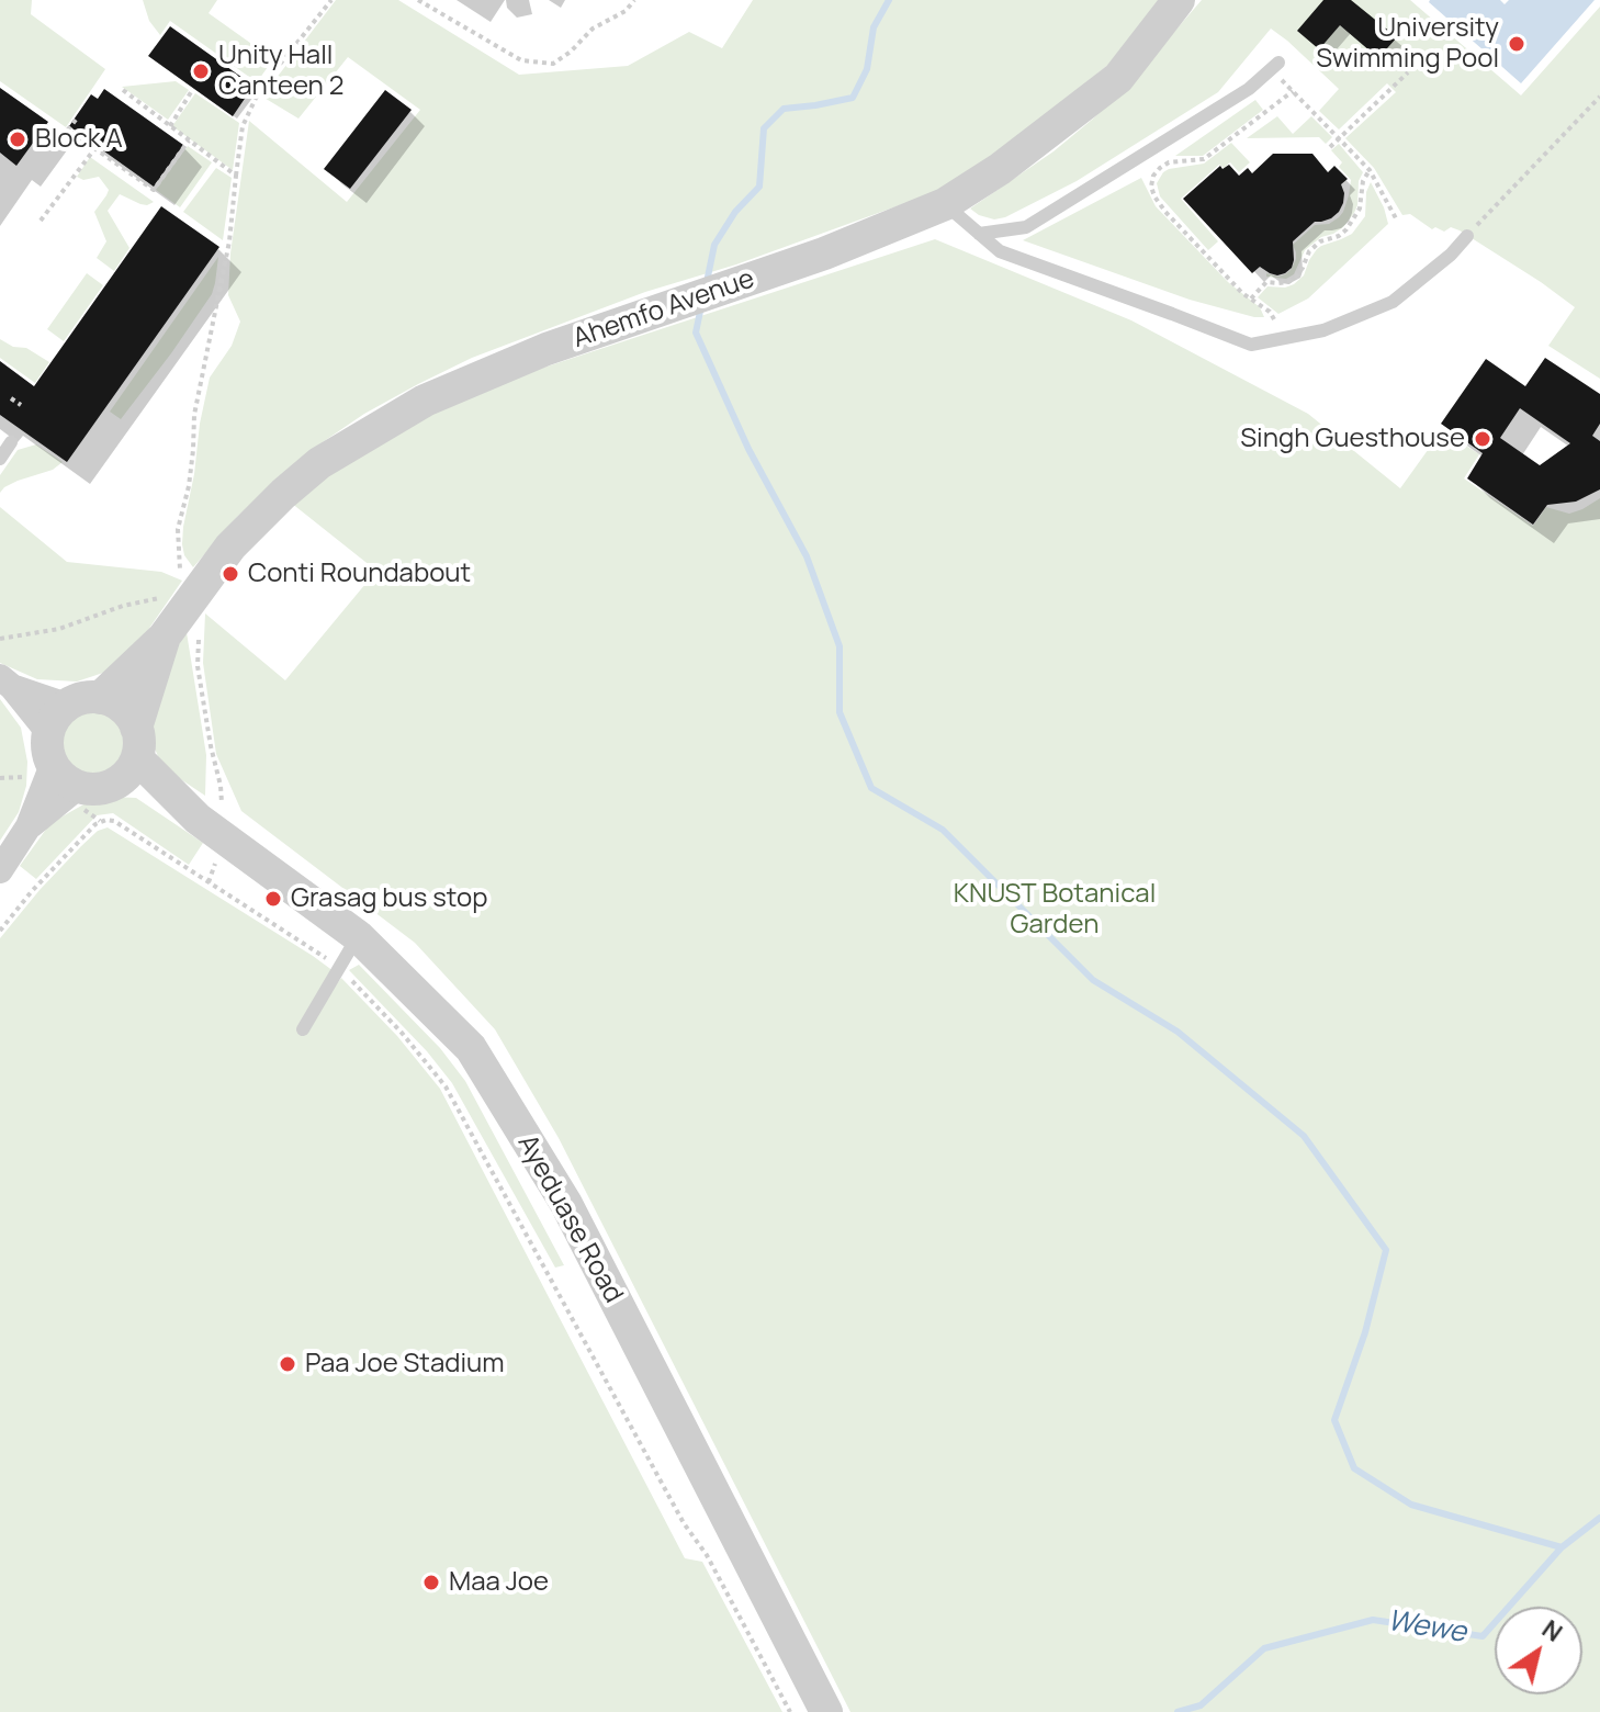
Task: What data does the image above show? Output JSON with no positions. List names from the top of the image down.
{
  "streets": {
    "street": ["Ahemfo Avenue", "Ayeduase Road"]
  },
  "crossings": [
    ["Ahemfo Avenue", "Ayeduase Road"]
  ],
  "water": ["Wewe"],
  "parks": ["KNUST Botanical Garden"],
  "places": [
    "University Swimming Pool",
    "Unity Hall Canteen 2",
    "Block A",
    "Singh Guesthouse",
    "Conti Roundabout",
    "Grasag bus stop",
    "Paa Joe Stadium",
    "Maa Joe"
  ],
  "north": "top right"
}
